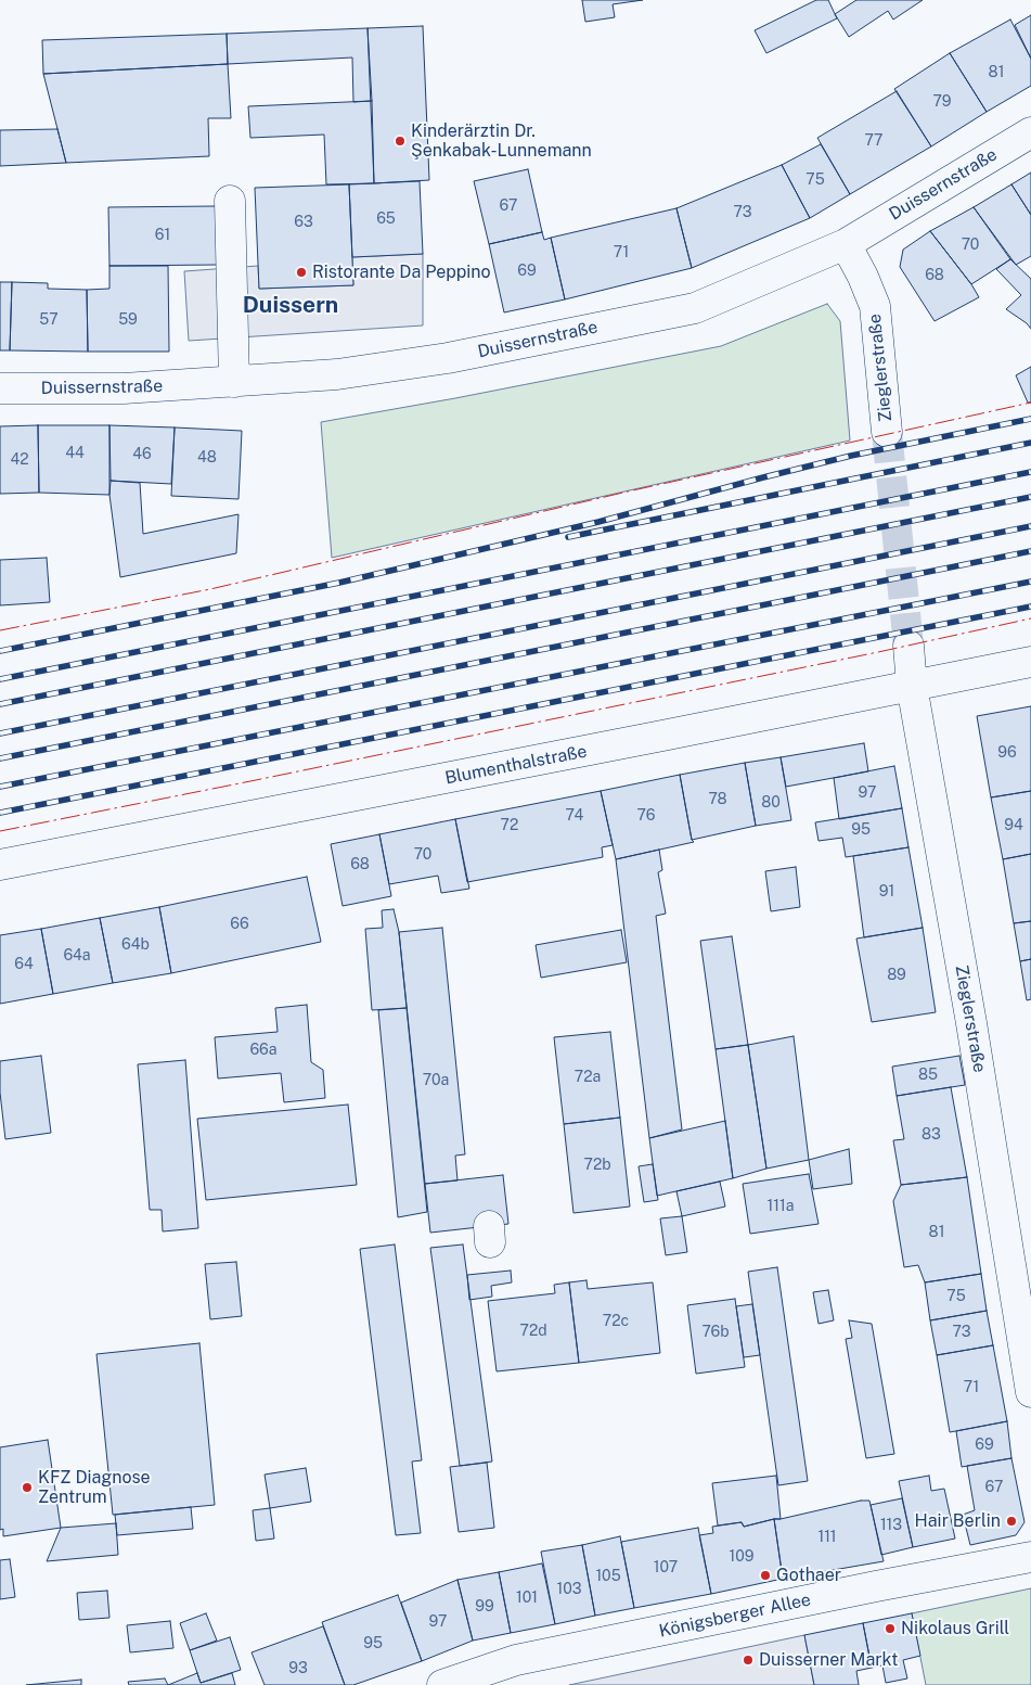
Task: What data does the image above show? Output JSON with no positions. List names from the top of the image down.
{
  "streets": {
    "street": [
      "Duissernstraße",
      "Zieglerstraße",
      "Blumenthalstraße",
      "Königsberger Allee"
    ]
  },
  "crossings": [
    ["Duissernstraße", "Zieglerstraße"],
    ["Zieglerstraße", "Blumenthalstraße"]
  ],
  "districts": ["Duissern"],
  "places": [
    "Kinderärztin Dr. Şenkabak-Lunnemann",
    "Ristorante Da Peppino",
    "KFZ Diagnose Zentrum",
    "Hair Berlin",
    "Gothaer",
    "Nikolaus Grill",
    "Duisserner Markt"
  ],
  "house_numbers": [
    "81",
    "79",
    "77",
    "75",
    "67",
    "73",
    "65",
    "63",
    "61",
    "70",
    "71",
    "69",
    "68",
    "57",
    "59",
    "44",
    "46",
    "48",
    "42",
    "96",
    "97",
    "78",
    "80",
    "74",
    "76",
    "72",
    "94",
    "95",
    "70",
    "68",
    "91",
    "66",
    "64b",
    "64a",
    "64",
    "89",
    "66a",
    "85",
    "72a",
    "70a",
    "83",
    "72b",
    "111a",
    "81",
    "75",
    "72c",
    "72d",
    "76b",
    "73",
    "71",
    "69",
    "67",
    "113",
    "111",
    "109",
    "107",
    "105",
    "103",
    "101",
    "99",
    "97",
    "95",
    "93"
  ]
}
